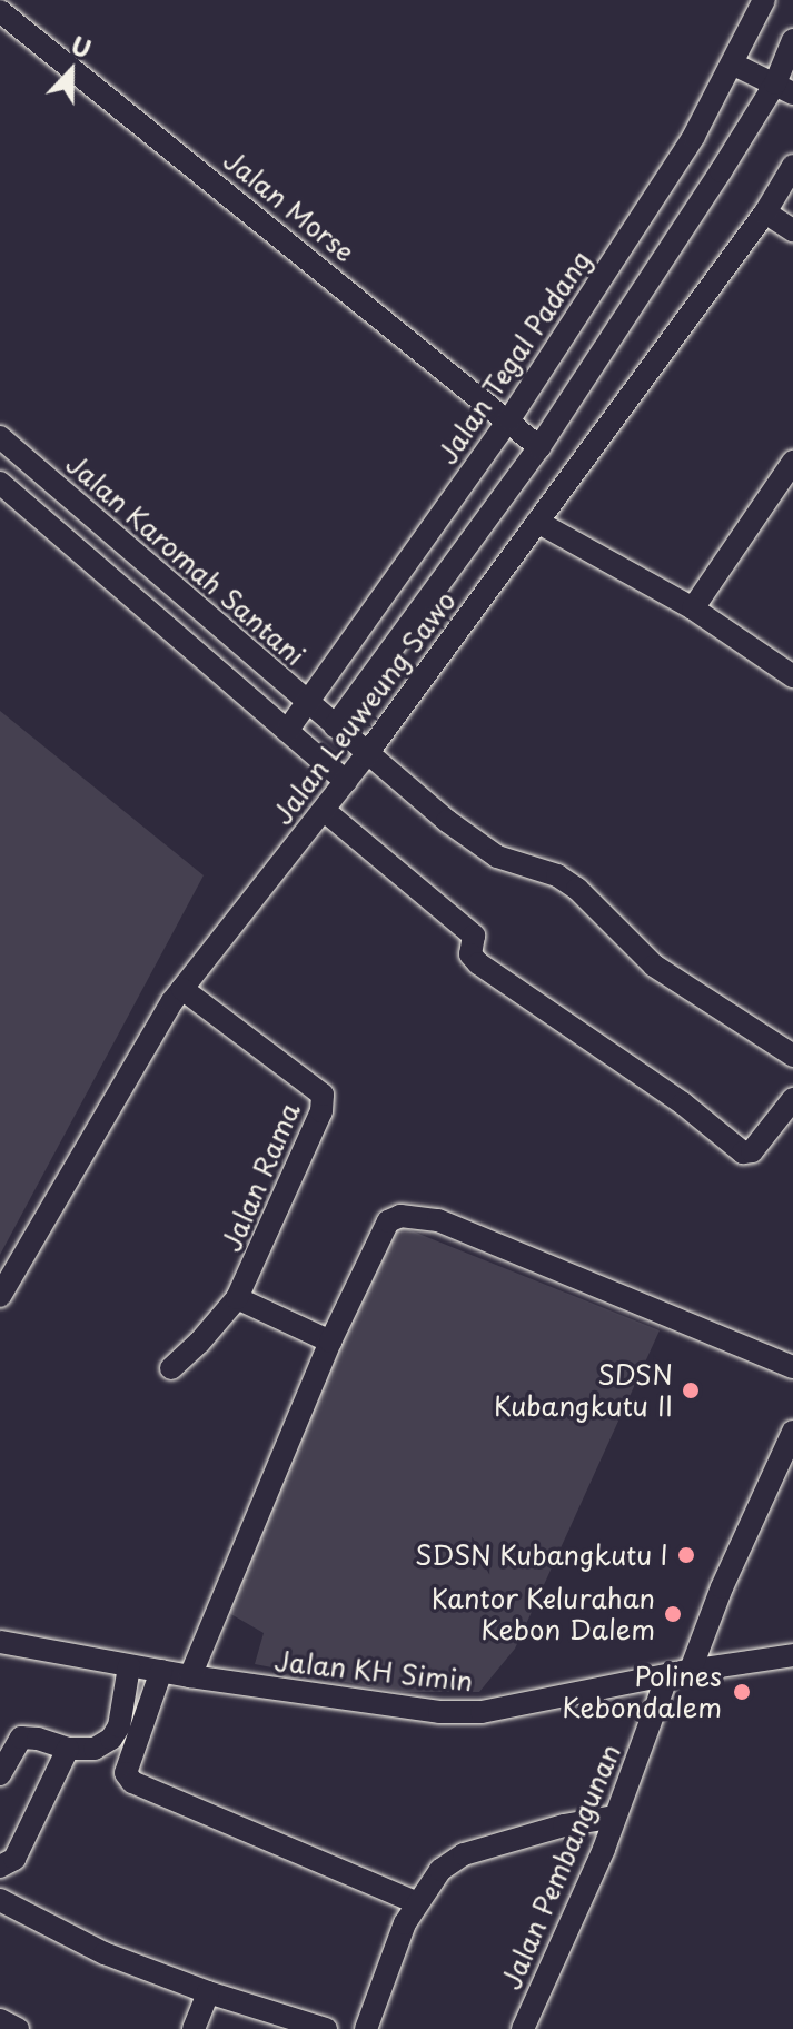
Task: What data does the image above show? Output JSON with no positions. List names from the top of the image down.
{
  "streets": {
    "street": [
      "Jalan Morse",
      "Jalan Tegal Padang",
      "Jalan Karomah Santani",
      "Jalan Leuweung Sawo",
      "Jalan Rama",
      "Jalan KH Simin",
      "Jalan Pembangunan"
    ]
  },
  "crossings": [
    ["Jalan Morse", "Jalan Tegal Padang"],
    ["Jalan Tegal Padang", "Jalan Karomah Santani"],
    ["Jalan Karomah Santani", "Jalan Leuweung Sawo"],
    ["Jalan Leuweung Sawo", "Jalan Rama"],
    ["Jalan KH Simin", "Jalan Pembangunan"]
  ],
  "places": [
    "SDSN Kubangkutu II",
    "SDSN Kubangkutu I",
    "Kantor Kelurahan Kebon Dalem",
    "Polines Kebondalem"
  ],
  "north": "top"
}
